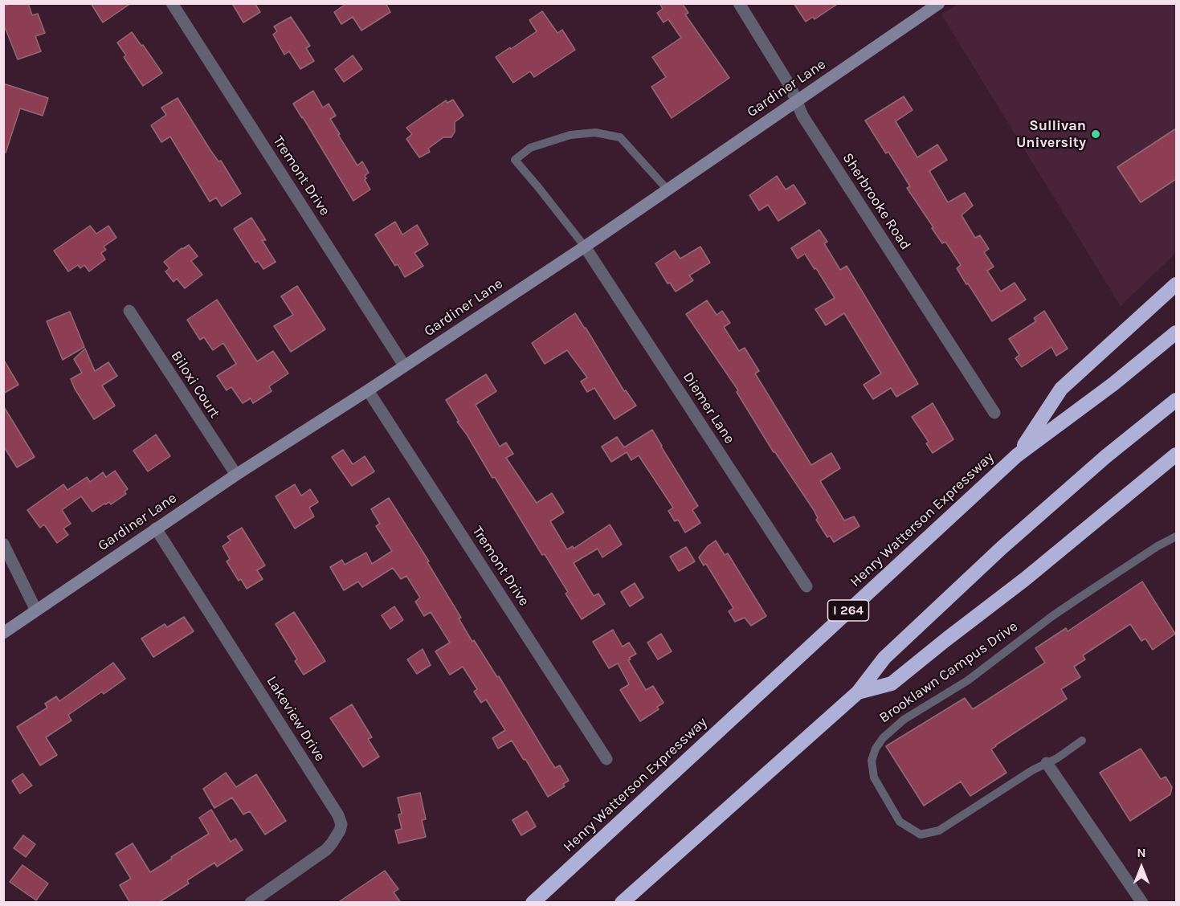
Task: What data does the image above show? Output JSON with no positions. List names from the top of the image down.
{
  "streets": {
    "highway": ["Henry Watterson Expressway", "I 264"],
    "main road": ["Gardiner Lane"],
    "street": [
      "Tremont Drive",
      "Sherbrooke Road",
      "Biloxi Court",
      "Diemer Lane",
      "Lakeview Drive"
    ],
    "lane": ["Brooklawn Campus Drive"]
  },
  "crossings": [
    ["Gardiner Lane", "Tremont Drive"],
    ["Gardiner Lane", "Sherbrooke Road"],
    ["Gardiner Lane", "Biloxi Court"],
    ["Gardiner Lane", "Diemer Lane"],
    ["Gardiner Lane", "Lakeview Drive"]
  ],
  "places": ["Sullivan University"],
  "north": "top"
}
